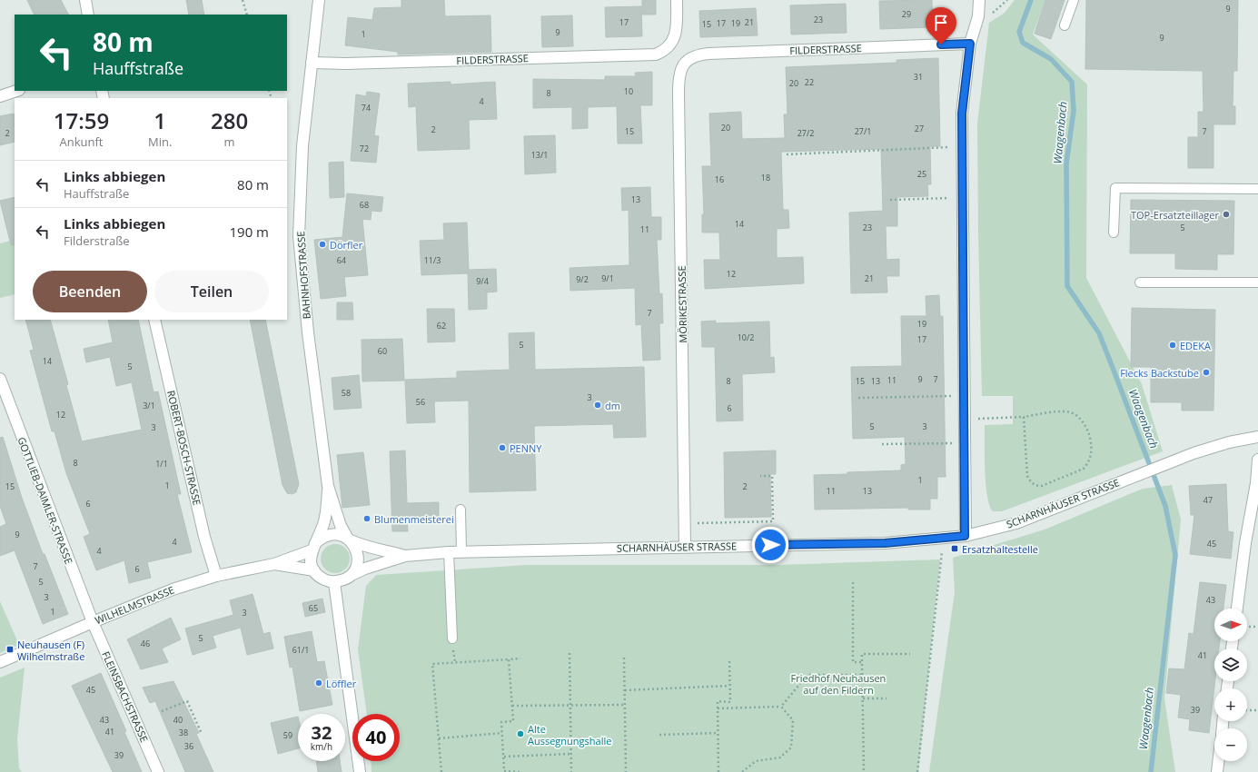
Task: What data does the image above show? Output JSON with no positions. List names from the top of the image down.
{
  "streets": {
    "street": [
      "FILDERSTRASSE",
      "BAHNHOFSTRASSE",
      "MÖRIKESTRASSE",
      "ROBERT-BOSCH-STRASSE",
      "GOTTLIEB-DAIMLER-STRASSE",
      "SCHARNHÄUSER STRASSE",
      "WILHELMSTRASSE",
      "FLEINSBACHSTRASSE"
    ]
  },
  "crossings": [
    ["FILDERSTRASSE", "BAHNHOFSTRASSE"],
    ["FILDERSTRASSE", "MÖRIKESTRASSE"],
    ["BAHNHOFSTRASSE", "SCHARNHÄUSER STRASSE"],
    ["BAHNHOFSTRASSE", "WILHELMSTRASSE"],
    ["MÖRIKESTRASSE", "SCHARNHÄUSER STRASSE"],
    ["ROBERT-BOSCH-STRASSE", "WILHELMSTRASSE"],
    ["GOTTLIEB-DAIMLER-STRASSE", "WILHELMSTRASSE"],
    ["GOTTLIEB-DAIMLER-STRASSE", "FLEINSBACHSTRASSE"],
    ["SCHARNHÄUSER STRASSE", "WILHELMSTRASSE"],
    ["WILHELMSTRASSE", "FLEINSBACHSTRASSE"]
  ],
  "water": ["Waagenbach"],
  "parks": ["Friedhof Neuhausen auf den Fildern"],
  "places": {
    "other": [
      "TOP-Ersatzteillager",
      "Dörfler",
      "EDEKA",
      "Flecks Backstube",
      "dm",
      "PENNY",
      "Blumenmeisterei",
      "Löffler",
      "Alte Aussegnungshalle"
    ],
    "transit": ["Ersatzhaltestelle", "Neuhausen (F) Wilhelmstraße"]
  },
  "house_numbers": [
    "9",
    "29",
    "23",
    "17",
    "21",
    "17",
    "19",
    "15",
    "9",
    "1",
    "9",
    "31",
    "22",
    "20",
    "10",
    "8",
    "4",
    "74",
    "20",
    "27",
    "2",
    "15",
    "27/1",
    "7",
    "2",
    "27/2",
    "72",
    "13/1",
    "25",
    "18",
    "16",
    "13",
    "68",
    "14",
    "23",
    "5",
    "11",
    "64",
    "11/3",
    "12",
    "9/1",
    "21",
    "9/2",
    "9/4",
    "7",
    "19",
    "62",
    "10/2",
    "17",
    "5",
    "60",
    "14",
    "5",
    "9",
    "7",
    "11",
    "8",
    "15",
    "13",
    "58",
    "3",
    "56",
    "3/1",
    "6",
    "12",
    "5",
    "3",
    "3",
    "8",
    "1/1",
    "1",
    "1",
    "15",
    "2",
    "11",
    "13",
    "47",
    "6",
    "9",
    "4",
    "45",
    "4",
    "7",
    "6",
    "5",
    "3",
    "43",
    "65",
    "1",
    "3",
    "5",
    "46",
    "61/1",
    "41",
    "45",
    "39",
    "43",
    "40",
    "41",
    "38",
    "59",
    "36",
    "39"
  ],
  "north": "right",
  "page": {
    "turn": ["80 m", "Hauffstraße"],
    "eta": [
      "17:59",
      "Ankunft",
      "1",
      "Min.",
      "280",
      "m"
    ],
    "list": [
      {
        "name": "Links abbiegen",
        "note": "Hauffstraße",
        "value": "80 m"
      },
      {
        "name": "Links abbiegen",
        "note": "Filderstraße",
        "value": "190 m"
      }
    ],
    "buttons": ["Beenden", "Teilen"],
    "map_buttons": ["+", "−"],
    "speed": "32 km/h",
    "limit": "40"
  }
}
